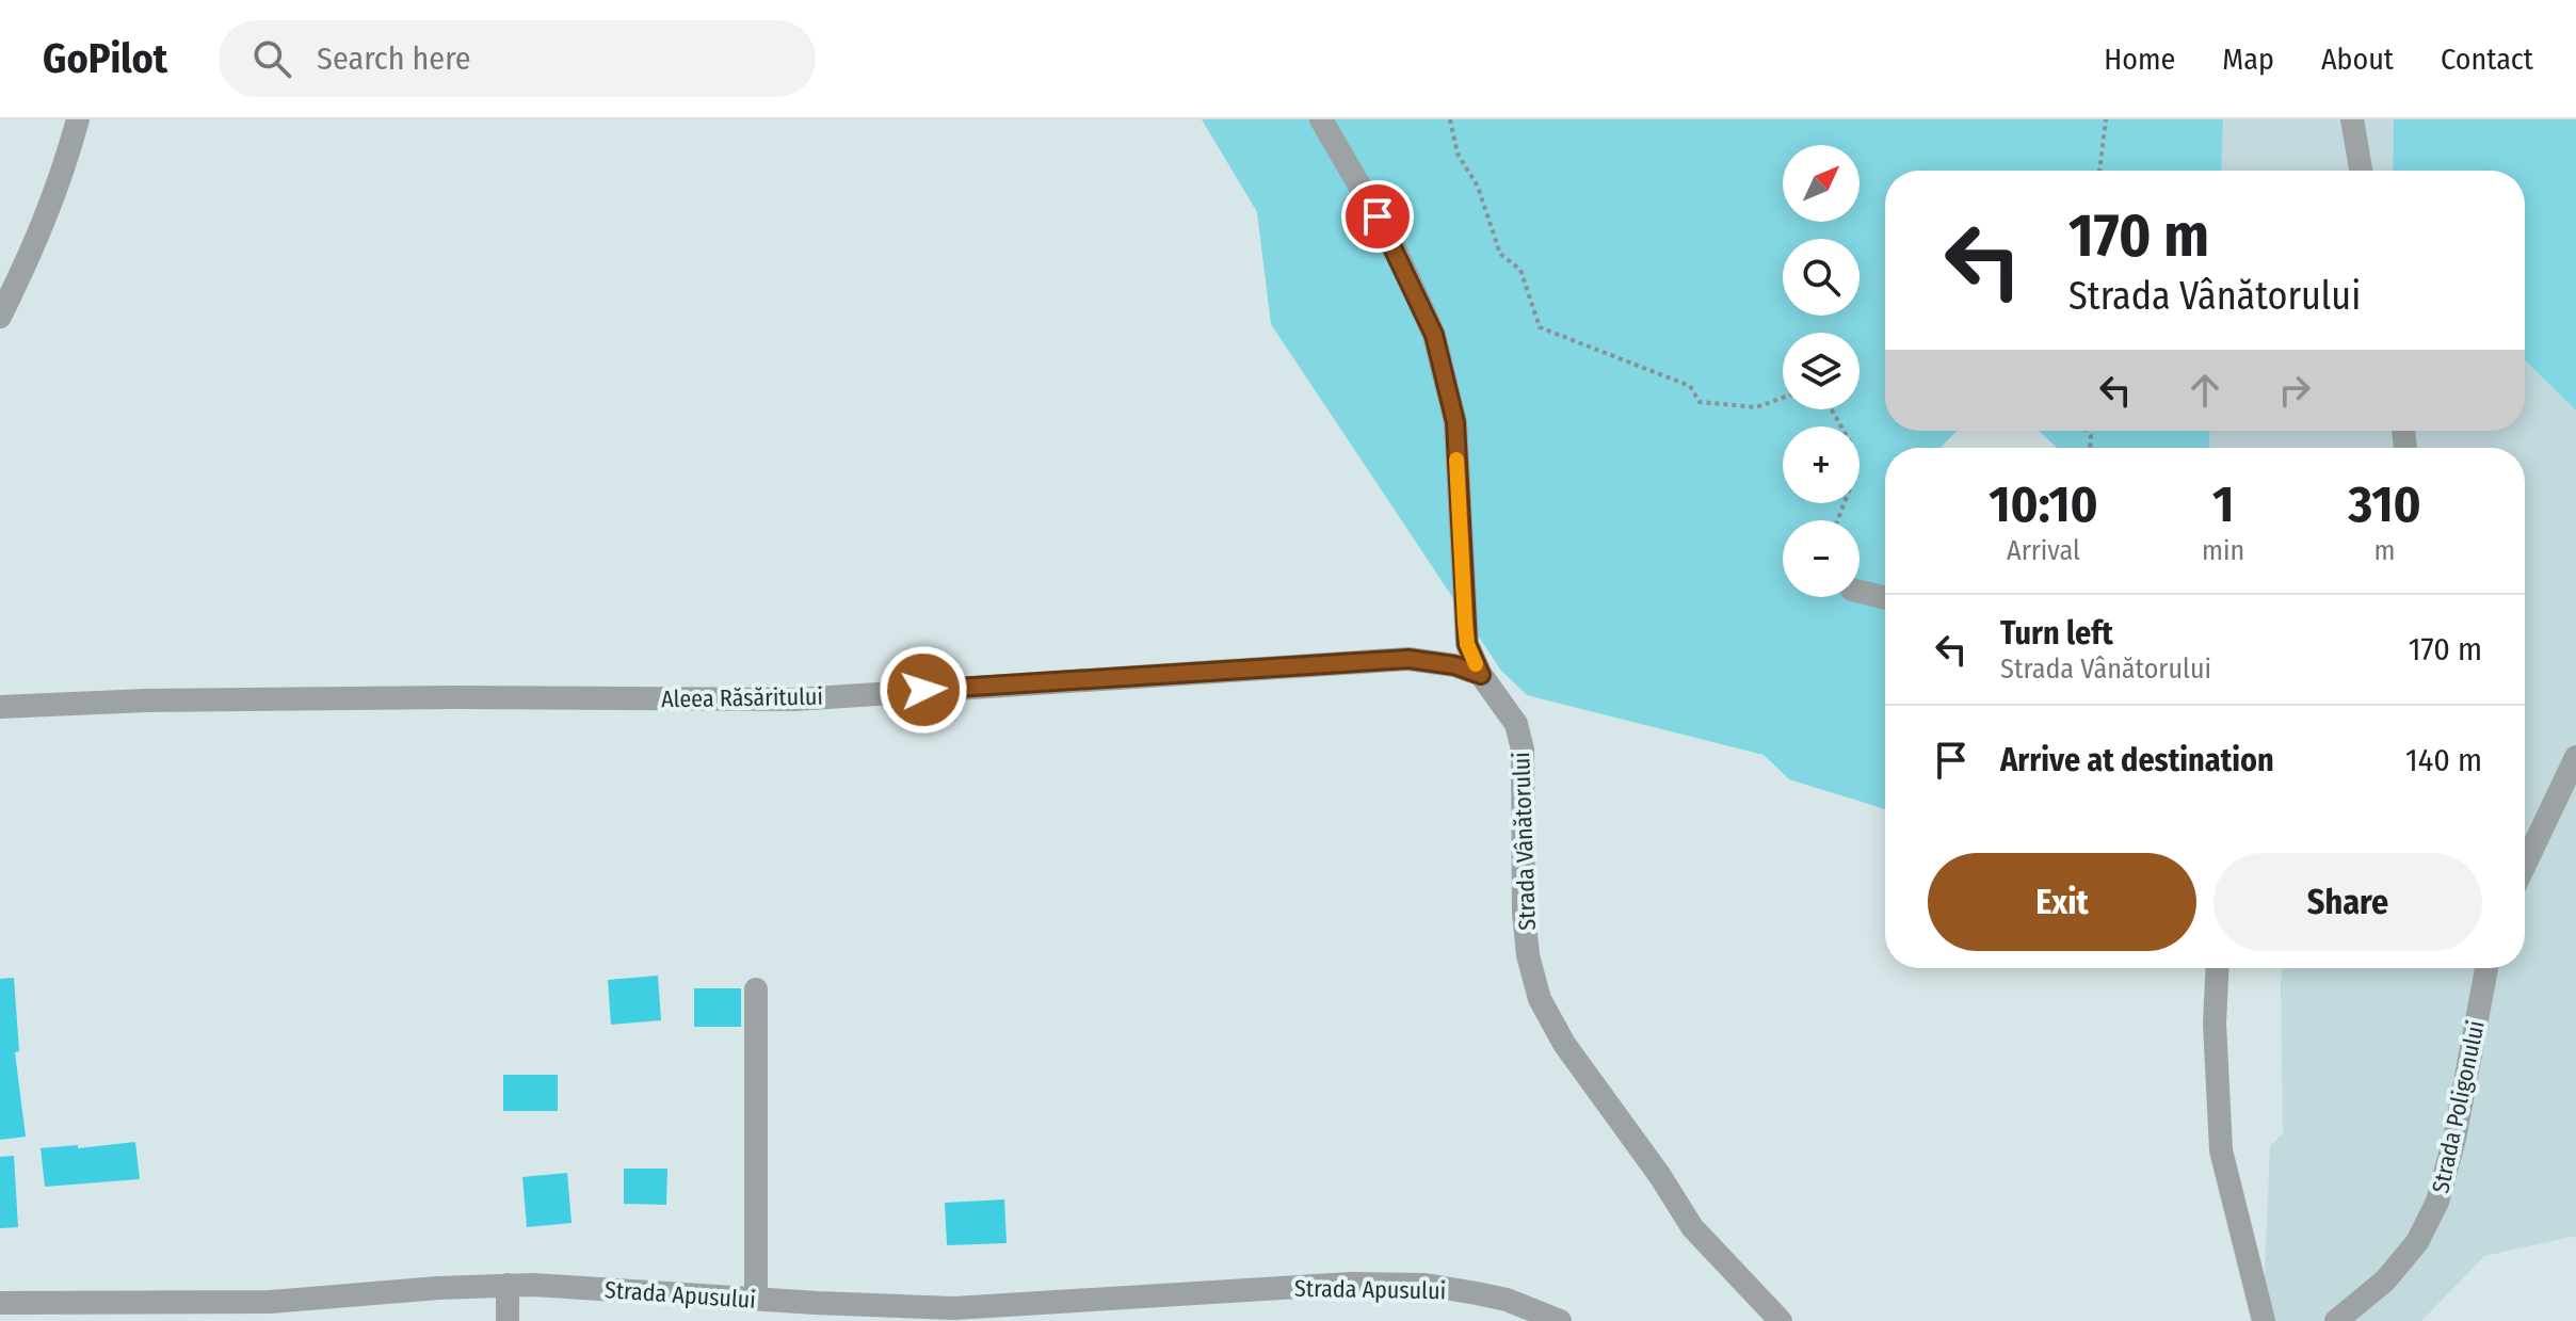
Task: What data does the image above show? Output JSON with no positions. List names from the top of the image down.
{
  "streets": {
    "street": [
      "Aleea Răsăritului",
      "Strada Vânătorului",
      "Strada Poligonului",
      "Strada Apusului"
    ]
  },
  "crossings": [
    ["Aleea Răsăritului", "Strada Vânătorului"]
  ],
  "north": "top right",
  "page": {
    "header": "GoPilot",
    "search": "Search here",
    "nav": [
      "Home",
      "Map",
      "About",
      "Contact"
    ],
    "map_buttons": ["+", "−"],
    "turn": ["170 m", "Strada Vânătorului"],
    "eta": [
      "10:10",
      "Arrival",
      "1",
      "min",
      "310",
      "m"
    ],
    "list": [
      {
        "name": "Turn left",
        "note": "Strada Vânătorului",
        "value": "170 m"
      },
      {
        "name": "Arrive at destination",
        "value": "140 m"
      }
    ],
    "buttons": ["Exit", "Share"]
  }
}
